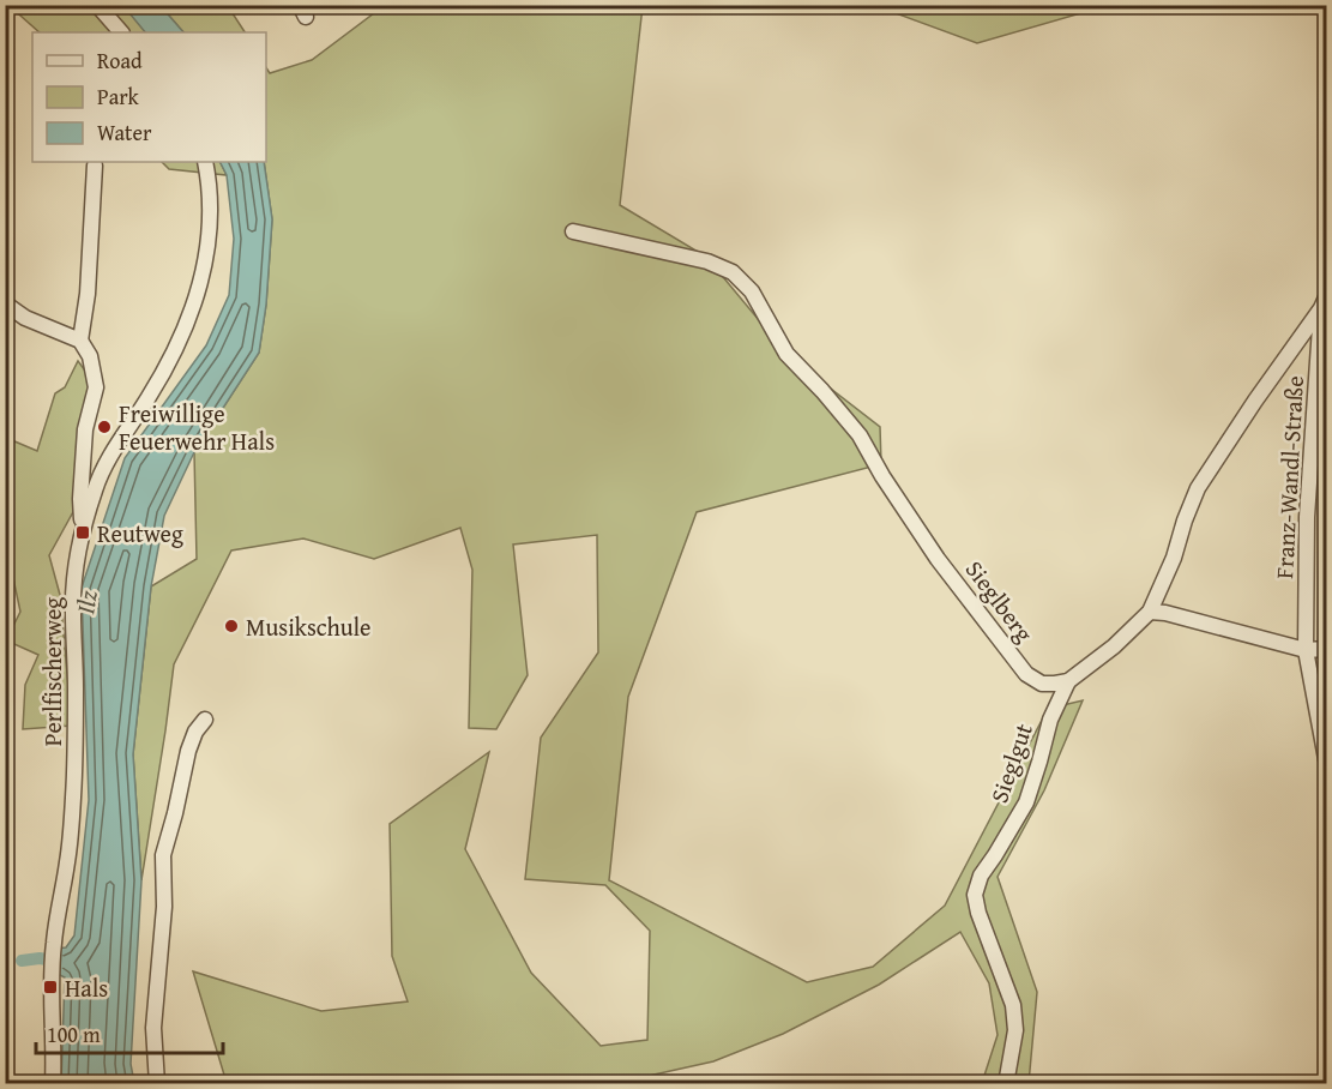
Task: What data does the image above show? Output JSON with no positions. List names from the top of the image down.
{
  "streets": {
    "street": [
      "Franz-Wandl-Straße",
      "Sieglberg",
      "Perlfischerweg",
      "Sieglgut"
    ]
  },
  "crossings": [
    ["Sieglberg", "Sieglgut"]
  ],
  "water": ["Ilz"],
  "places": {
    "other": ["Freiwillige Feuerwehr Hals", "Musikschule"],
    "transit": ["Reutweg", "Hals"]
  },
  "legend": ["Road", "Park", "Water"],
  "scale_bar": "100 m"
}
